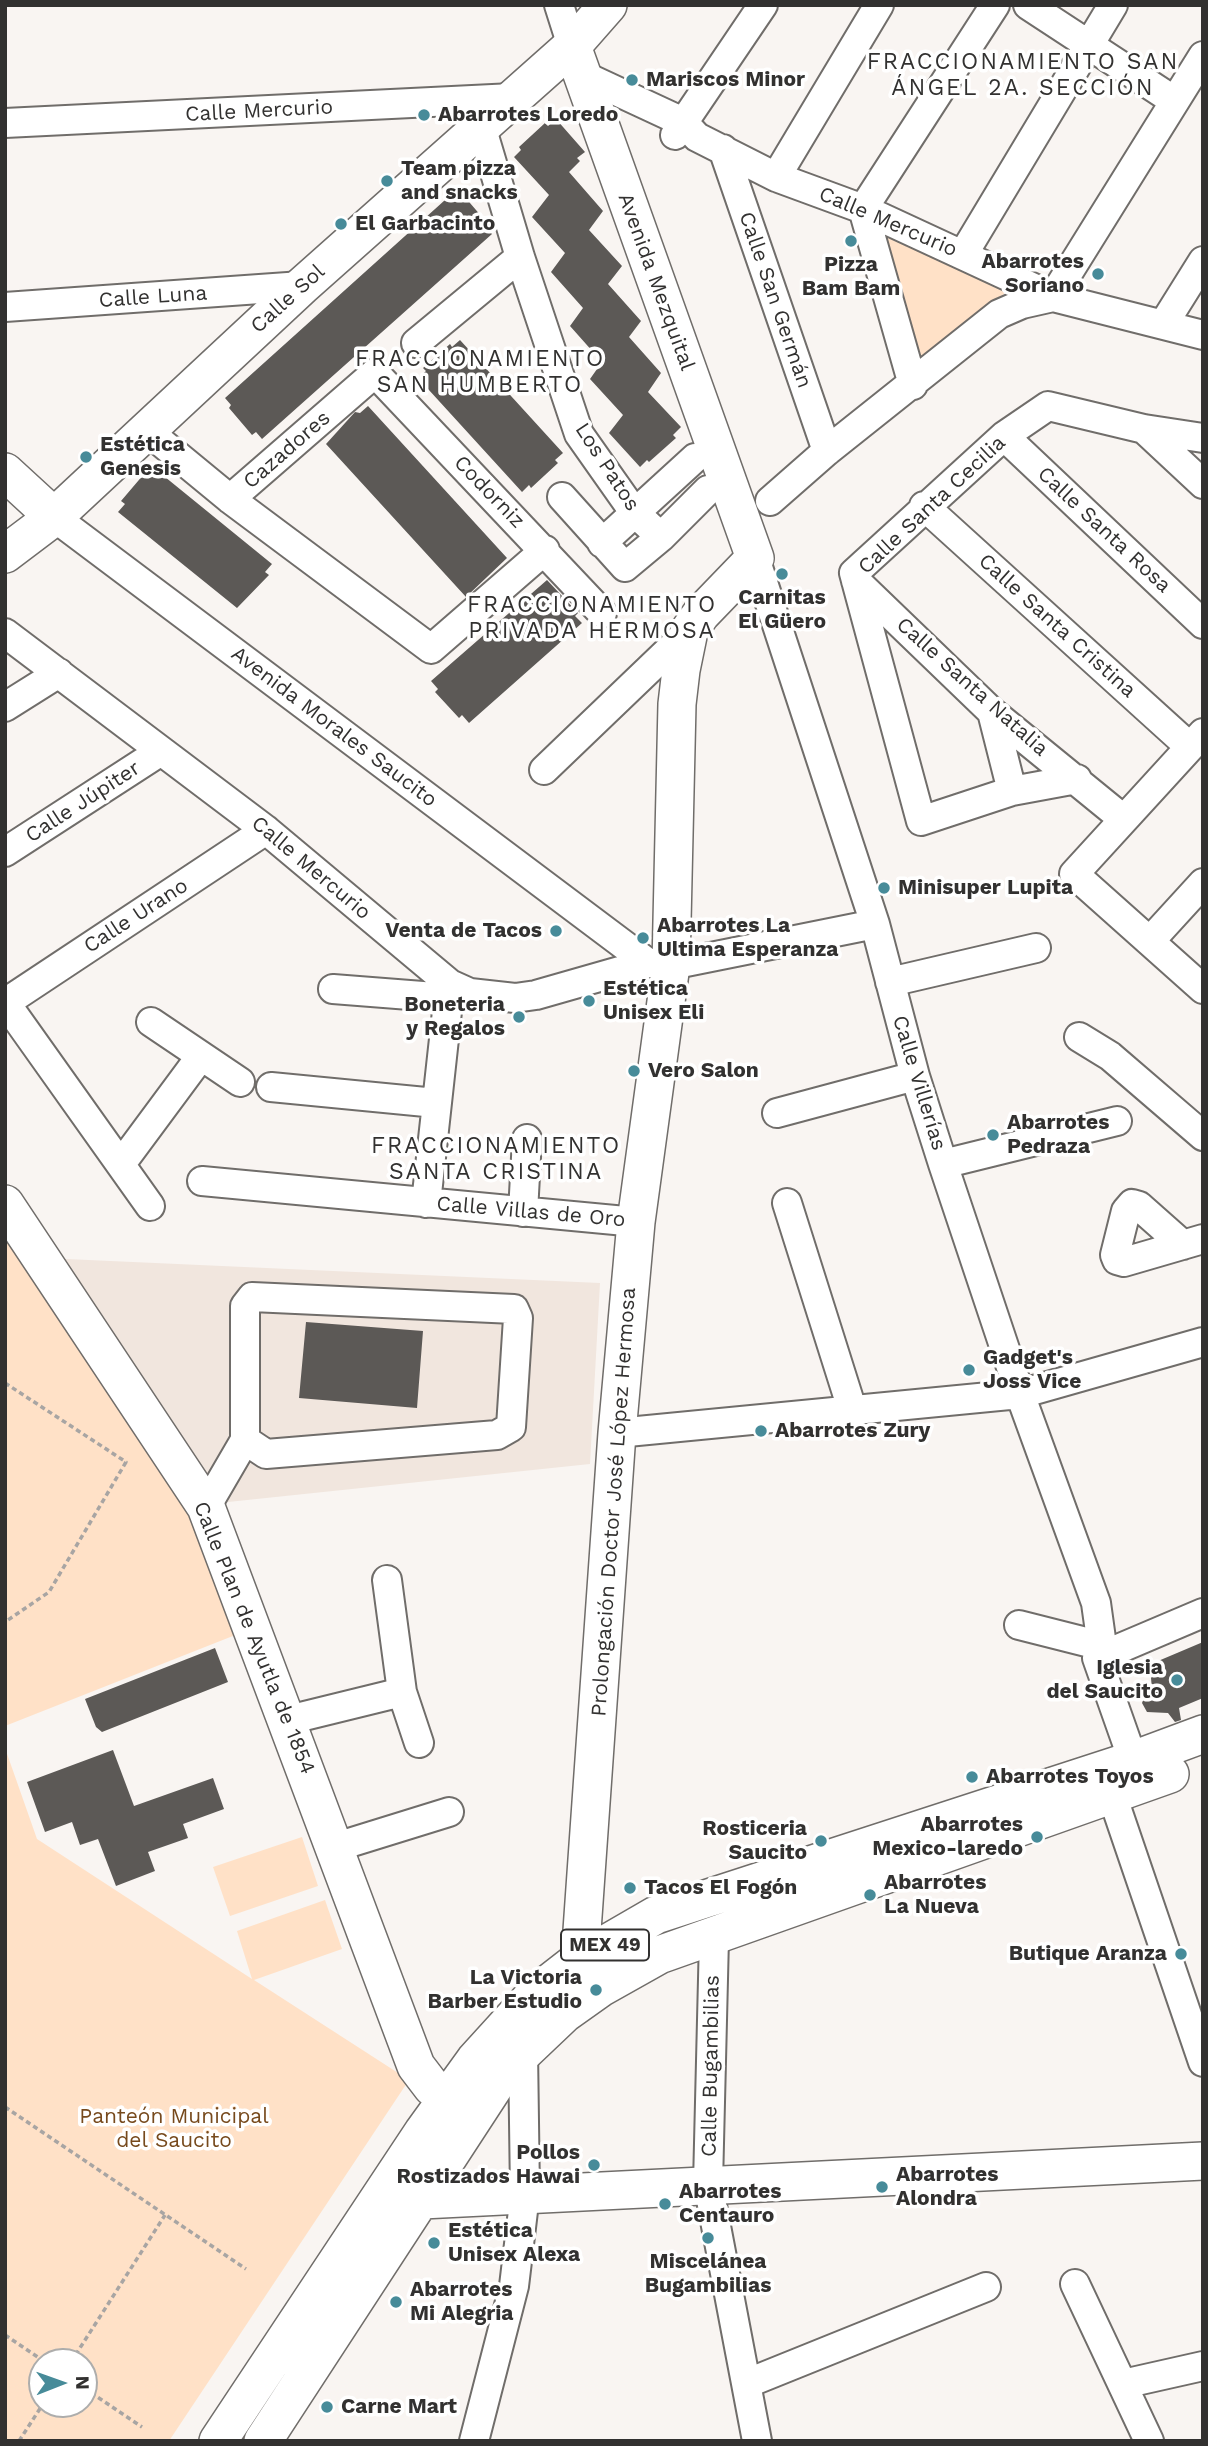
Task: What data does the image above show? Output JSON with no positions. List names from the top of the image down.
{
  "streets": {
    "main road": [
      "Avenida Mezquital",
      "Calle Sol",
      "Avenida Morales Saucito",
      "Prolongación Doctor José López Hermosa",
      "Calle Plan de Ayutla de 1854",
      "MEX 49"
    ],
    "street": [
      "Calle Mercurio",
      "Calle Luna",
      "Calle San Germán",
      "Cazadores",
      "Los Patos",
      "Codorniz",
      "Calle Santa Cecilia",
      "Calle Santa Rosa",
      "Calle Santa Cristina",
      "Calle Santa Natalia",
      "Calle Júpiter",
      "Calle Urano",
      "Calle Villerías",
      "Calle Villas de Oro",
      "Calle Bugambilias"
    ]
  },
  "crossings": [
    ["Calle Mercurio", "Avenida Mezquital"],
    ["Calle Mercurio", "Calle Sol"],
    ["Calle Mercurio", "Calle San Germán"],
    ["Calle Mercurio", "Avenida Morales Saucito"],
    ["Calle Mercurio", "Calle Júpiter"],
    ["Calle Mercurio", "Calle Urano"],
    ["Calle Mercurio", "Calle Villerías"],
    ["Calle Mercurio", "Prolongación Doctor José López Hermosa"],
    ["Avenida Mezquital", "Calle Sol"],
    ["Avenida Mezquital", "Calle Villerías"],
    ["Calle Luna", "Calle Sol"],
    ["Calle Sol", "Los Patos"],
    ["Calle Sol", "Avenida Morales Saucito"],
    ["Cazadores", "Codorniz"],
    ["Calle Santa Cecilia", "Calle Santa Rosa"],
    ["Calle Santa Cecilia", "Calle Santa Cristina"],
    ["Calle Santa Cecilia", "Calle Santa Natalia"],
    ["Avenida Morales Saucito", "Prolongación Doctor José López Hermosa"],
    ["Calle Villerías", "MEX 49"],
    ["Calle Villas de Oro", "Prolongación Doctor José López Hermosa"],
    ["Prolongación Doctor José López Hermosa", "MEX 49"],
    ["Calle Plan de Ayutla de 1854", "MEX 49"],
    ["MEX 49", "Calle Bugambilias"]
  ],
  "districts": [
    "FRACCIONAMIENTO SAN ÁNGEL 2A. SECCIÓN",
    "FRACCIONAMIENTO SAN HUMBERTO",
    "FRACCIONAMIENTO PRIVADA HERMOSA",
    "FRACCIONAMIENTO SANTA CRISTINA"
  ],
  "parks": ["Panteón Municipal del Saucito"],
  "places": [
    "Mariscos Minor",
    "Abarrotes Loredo",
    "Team pizza and snacks",
    "El Garbacinto",
    "Pizza Bam Bam",
    "Abarrotes Soriano",
    "Estética Genesis",
    "Carnitas El Güero",
    "Minisuper Lupita",
    "Venta de Tacos",
    "Abarrotes La Ultima Esperanza",
    "Estética Unisex Eli",
    "Boneteria y Regalos",
    "Vero Salon",
    "Abarrotes Pedraza",
    "Gadget's Joss Vice",
    "Abarrotes Zury",
    "Iglesia del Saucito",
    "Abarrotes Toyos",
    "Abarrotes Mexico-laredo",
    "Rosticeria Saucito",
    "Tacos El Fogón",
    "Abarrotes La Nueva",
    "Butique Aranza",
    "La Victoria Barber Estudio",
    "Pollos Rostizados Hawai",
    "Abarrotes Alondra",
    "Abarrotes Centauro",
    "Miscelánea Bugambilias",
    "Estética Unisex Alexa",
    "Abarrotes Mi Alegria",
    "Carne Mart"
  ],
  "north": "right"
}
